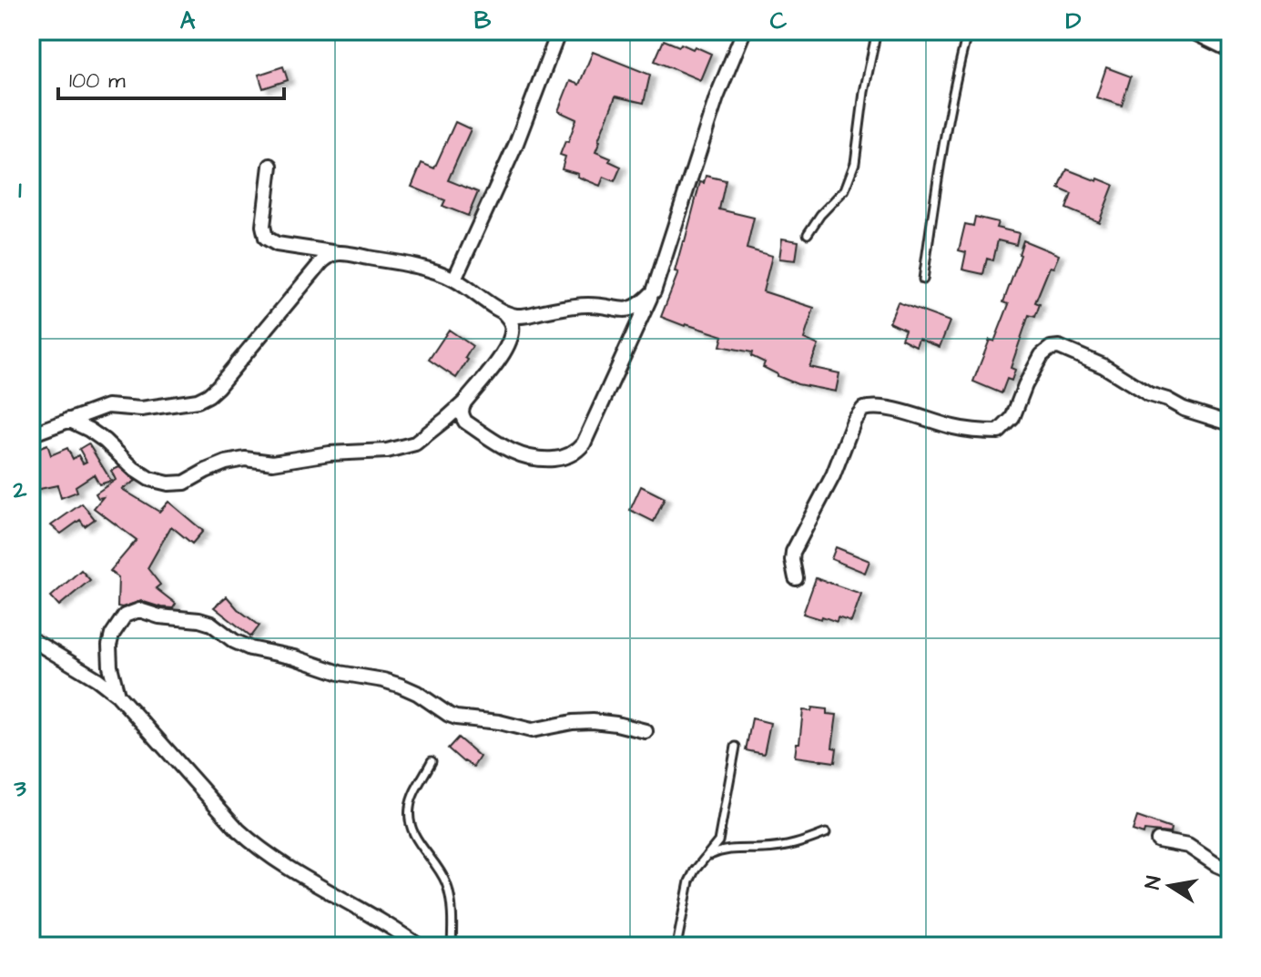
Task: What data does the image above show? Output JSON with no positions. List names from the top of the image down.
{
  "scale_bar": "100 m",
  "north": "left",
  "grid": {
    "columns": [
      "A",
      "B",
      "C",
      "D"
    ],
    "rows": ["1", "2", "3"]
  }
}
